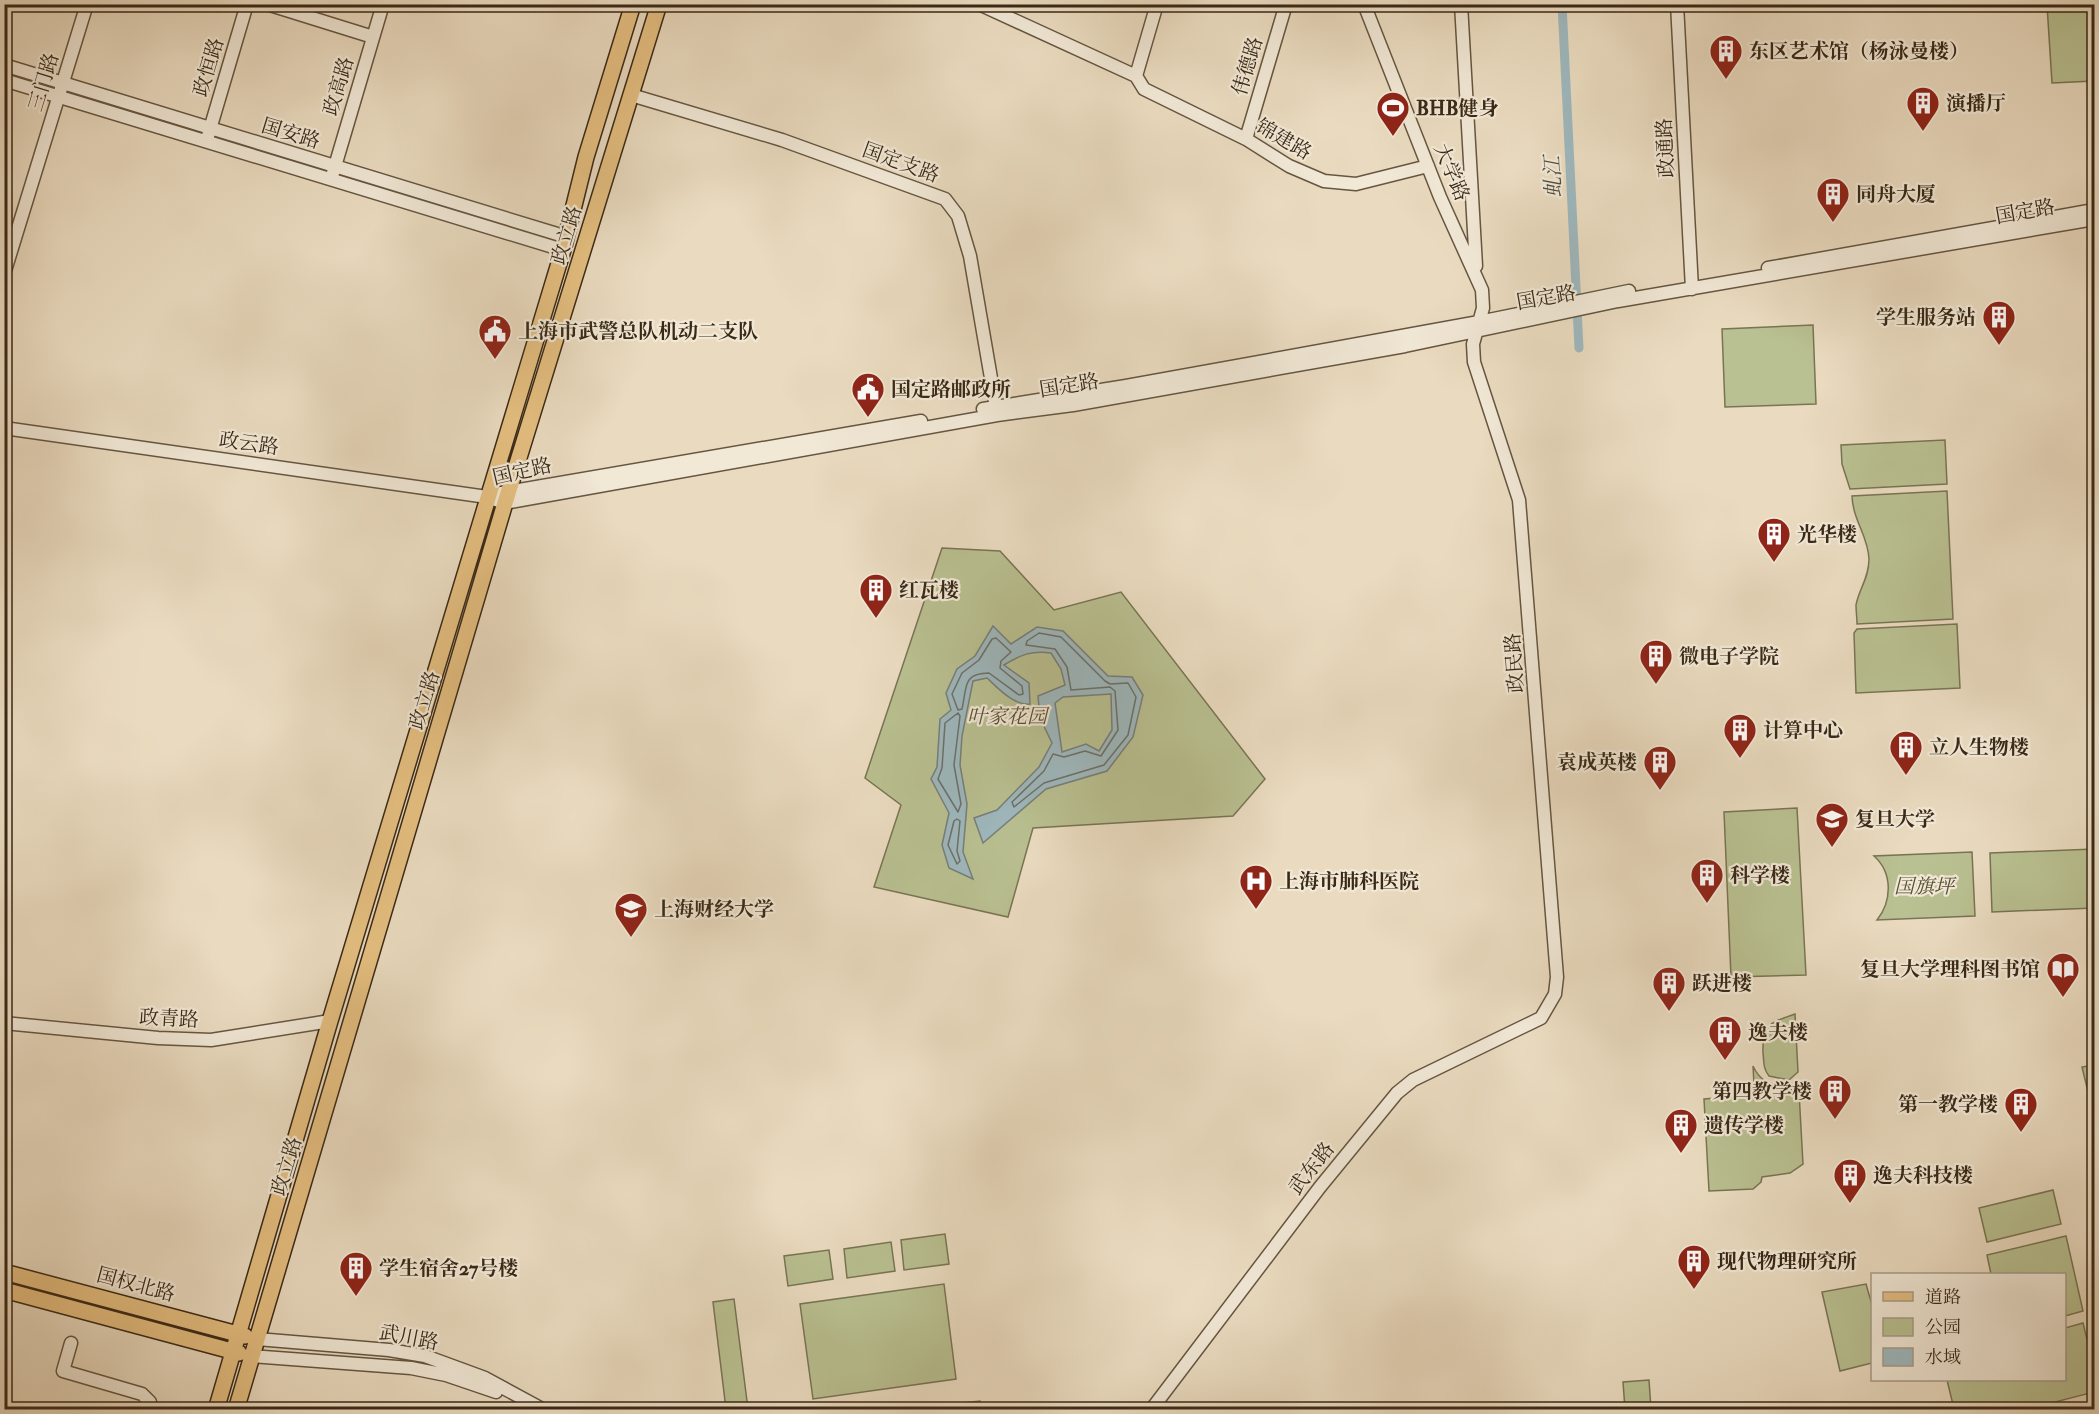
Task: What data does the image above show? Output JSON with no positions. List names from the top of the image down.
{
  "streets": {
    "main road": ["政立路", "国权北路"],
    "street": [
      "伟德路",
      "政恒路",
      "三门路",
      "政高路",
      "国安路",
      "锦建路",
      "政通路",
      "国定支路",
      "大学路",
      "国定路",
      "政云路",
      "政民路",
      "政青路",
      "武东路",
      "武川路"
    ]
  },
  "crossings": [
    ["伟德路", "锦建路"],
    ["政恒路", "国安路"],
    ["三门路", "国安路"],
    ["政高路", "国安路"],
    ["国安路", "政立路"],
    ["锦建路", "大学路"],
    ["政通路", "国定路"],
    ["国定支路", "国定路"],
    ["国定支路", "政立路"],
    ["大学路", "国定路"],
    ["大学路", "政民路"],
    ["国定路", "政立路"],
    ["国定路", "政云路"],
    ["国定路", "政民路"],
    ["政立路", "政云路"],
    ["政立路", "政青路"],
    ["政立路", "国权北路"],
    ["政立路", "武川路"],
    ["政民路", "武东路"],
    ["国权北路", "武川路"]
  ],
  "water": ["虬江"],
  "parks": ["叶家花园", "国旗坪"],
  "places": {
    "building": [
      "东区艺术馆（杨泳曼楼）",
      "演播厅",
      "同舟大厦",
      "学生服务站",
      "光华楼",
      "红瓦楼",
      "微电子学院",
      "计算中心",
      "立人生物楼",
      "袁成英楼",
      "科学楼",
      "跃进楼",
      "逸夫楼",
      "第四教学楼",
      "第一教学楼",
      "遗传学楼",
      "逸夫科技楼",
      "现代物理研究所",
      "学生宿舍27号楼"
    ],
    "sports": ["BHB健身"],
    "public building": ["上海市武警总队机动二支队", "国定路邮政所"],
    "school or university": ["复旦大学", "上海财经大学"],
    "hospital": ["上海市肺科医院"],
    "library": ["复旦大学理科图书馆"]
  },
  "legend": ["道路", "公园", "水域"]
}
